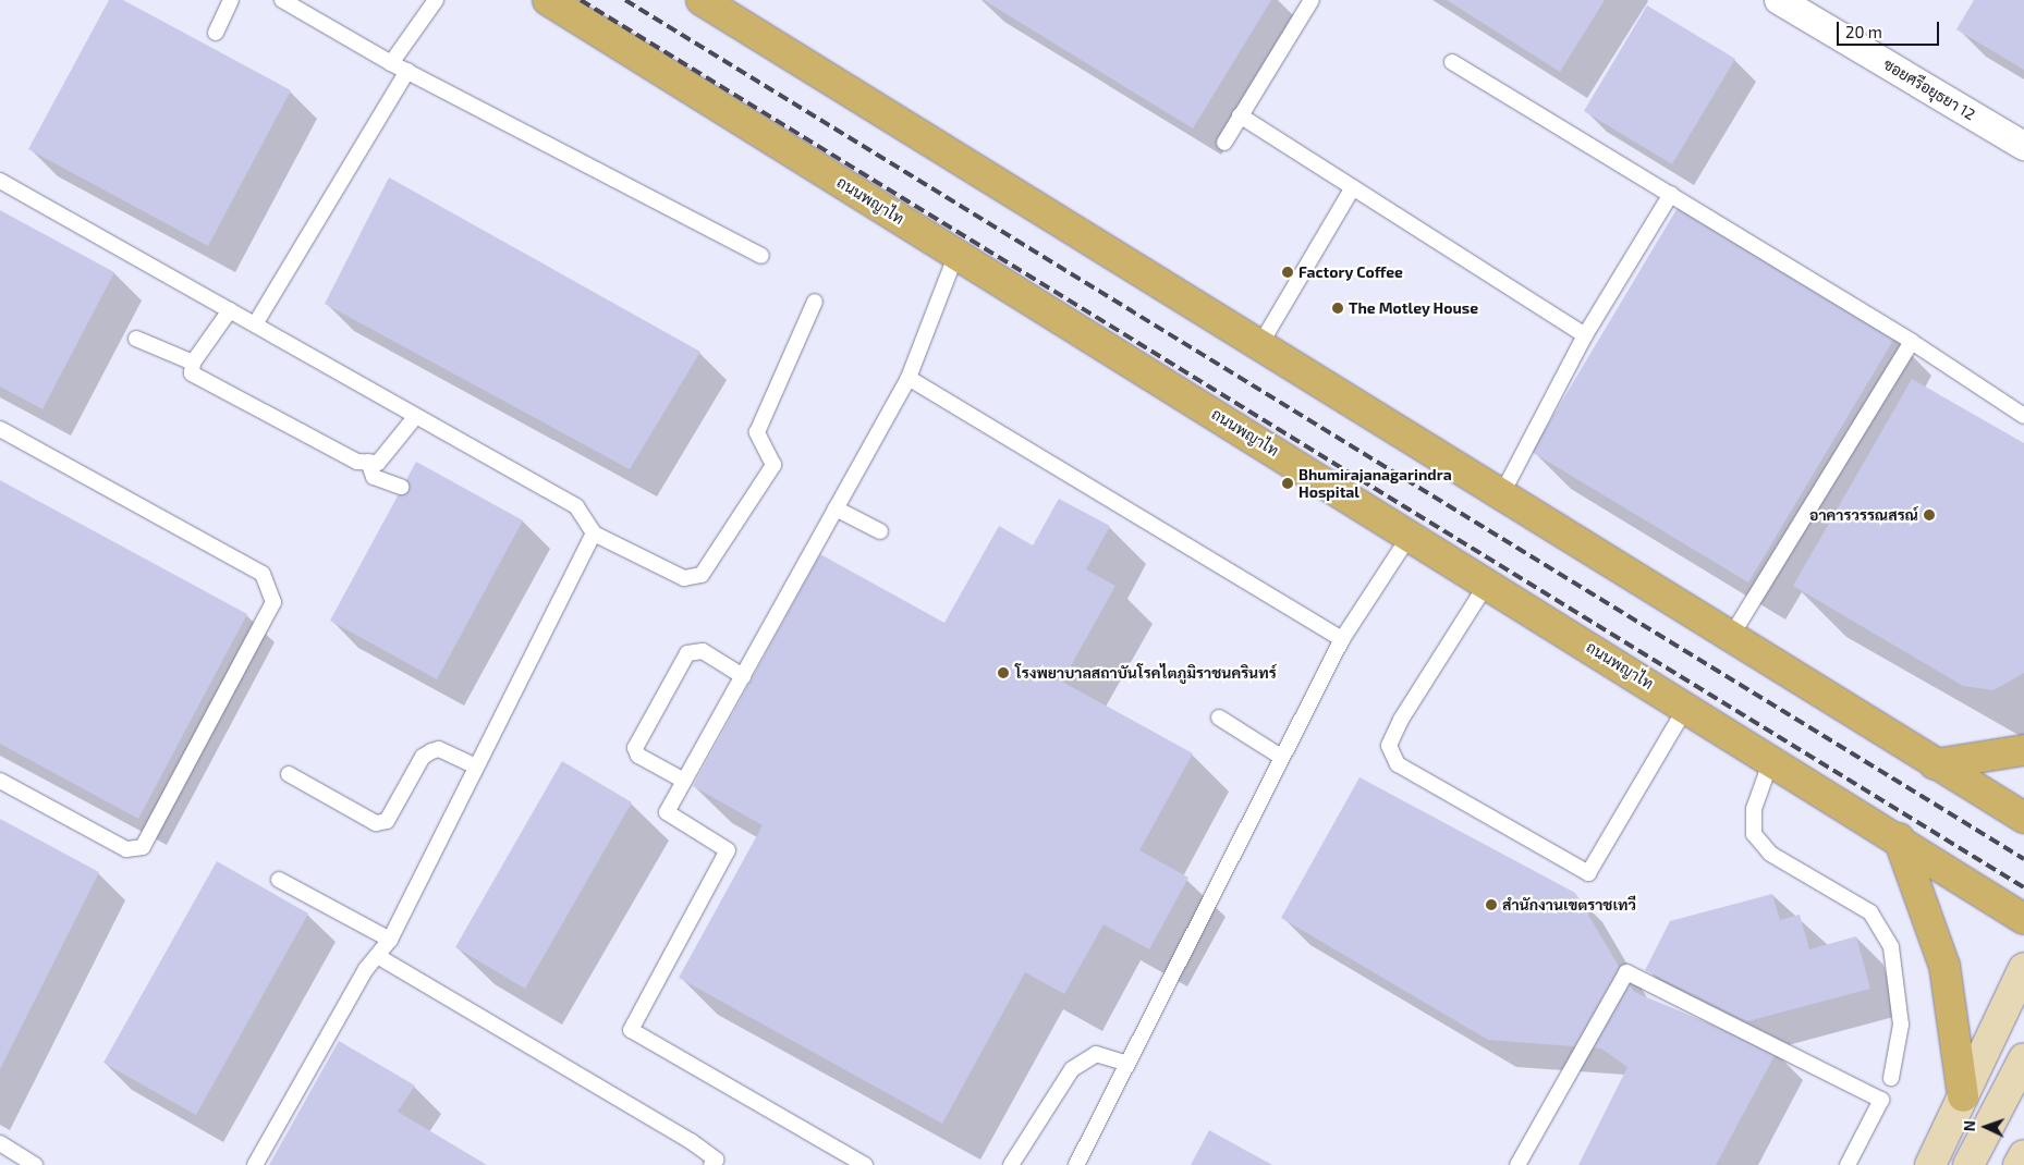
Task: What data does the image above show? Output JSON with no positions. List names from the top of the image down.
{
  "streets": {
    "main road": ["ถนนพญาไท"],
    "street": ["ซอยศรีอยุธยา 12"]
  },
  "places": [
    "Factory Coffee",
    "The Motley House",
    "Bhumirajanagarindra Hospital",
    "อาคารวรรณสรณ์",
    "โรงพยาบาลสถาบันโรคไตภูมิราชนครินทร์",
    "สำนักงานเขตราชเทวี"
  ],
  "scale_bar": "20 m",
  "north": "left"
}
